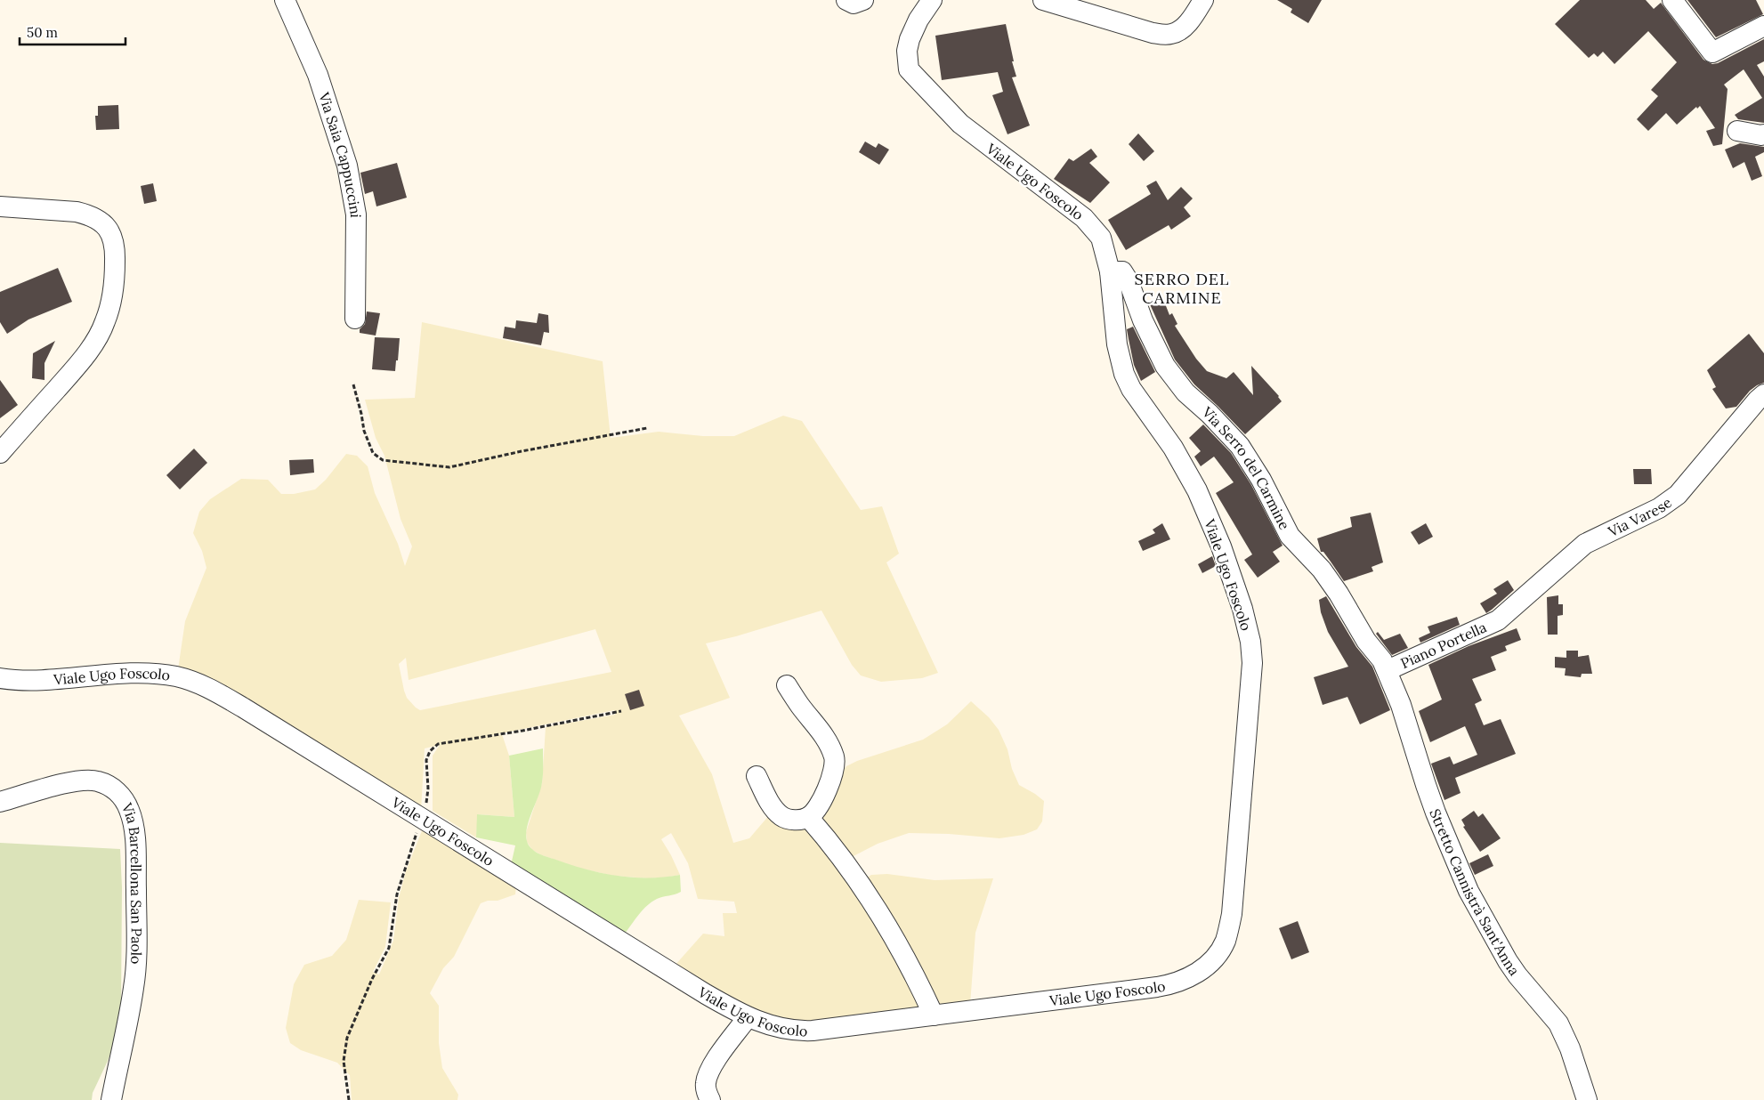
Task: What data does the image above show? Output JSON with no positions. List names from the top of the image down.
{
  "streets": {
    "street": [
      "Via Saia Cappuccini",
      "Viale Ugo Foscolo",
      "Via Serro del Carmine",
      "Via Varese",
      "Piano Portella",
      "Via Barcellona San Paolo",
      "Stretto Cannistrà Sant'Anna"
    ]
  },
  "crossings": [
    ["Viale Ugo Foscolo", "Via Serro del Carmine"],
    ["Via Serro del Carmine", "Piano Portella"],
    ["Via Serro del Carmine", "Stretto Cannistrà Sant'Anna"],
    ["Via Varese", "Piano Portella"],
    ["Piano Portella", "Stretto Cannistrà Sant'Anna"]
  ],
  "districts": ["SERRO DEL CARMINE"],
  "scale_bar": "50 m"
}
